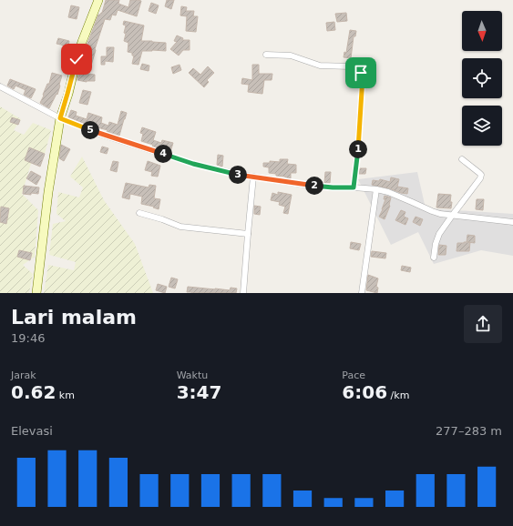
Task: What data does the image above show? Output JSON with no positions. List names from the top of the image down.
{
  "north": "bottom",
  "page": {
    "pins": [
      "5",
      "1",
      "4",
      "3",
      "2"
    ],
    "heading": ["Lari malam", "19:46"],
    "stats": [
      ["Jarak", "0.62 km"],
      ["Waktu", "3:47"],
      ["Pace", "6:06 /km"]
    ],
    "chart": ["Elevasi", "277–283 m"]
  }
}
